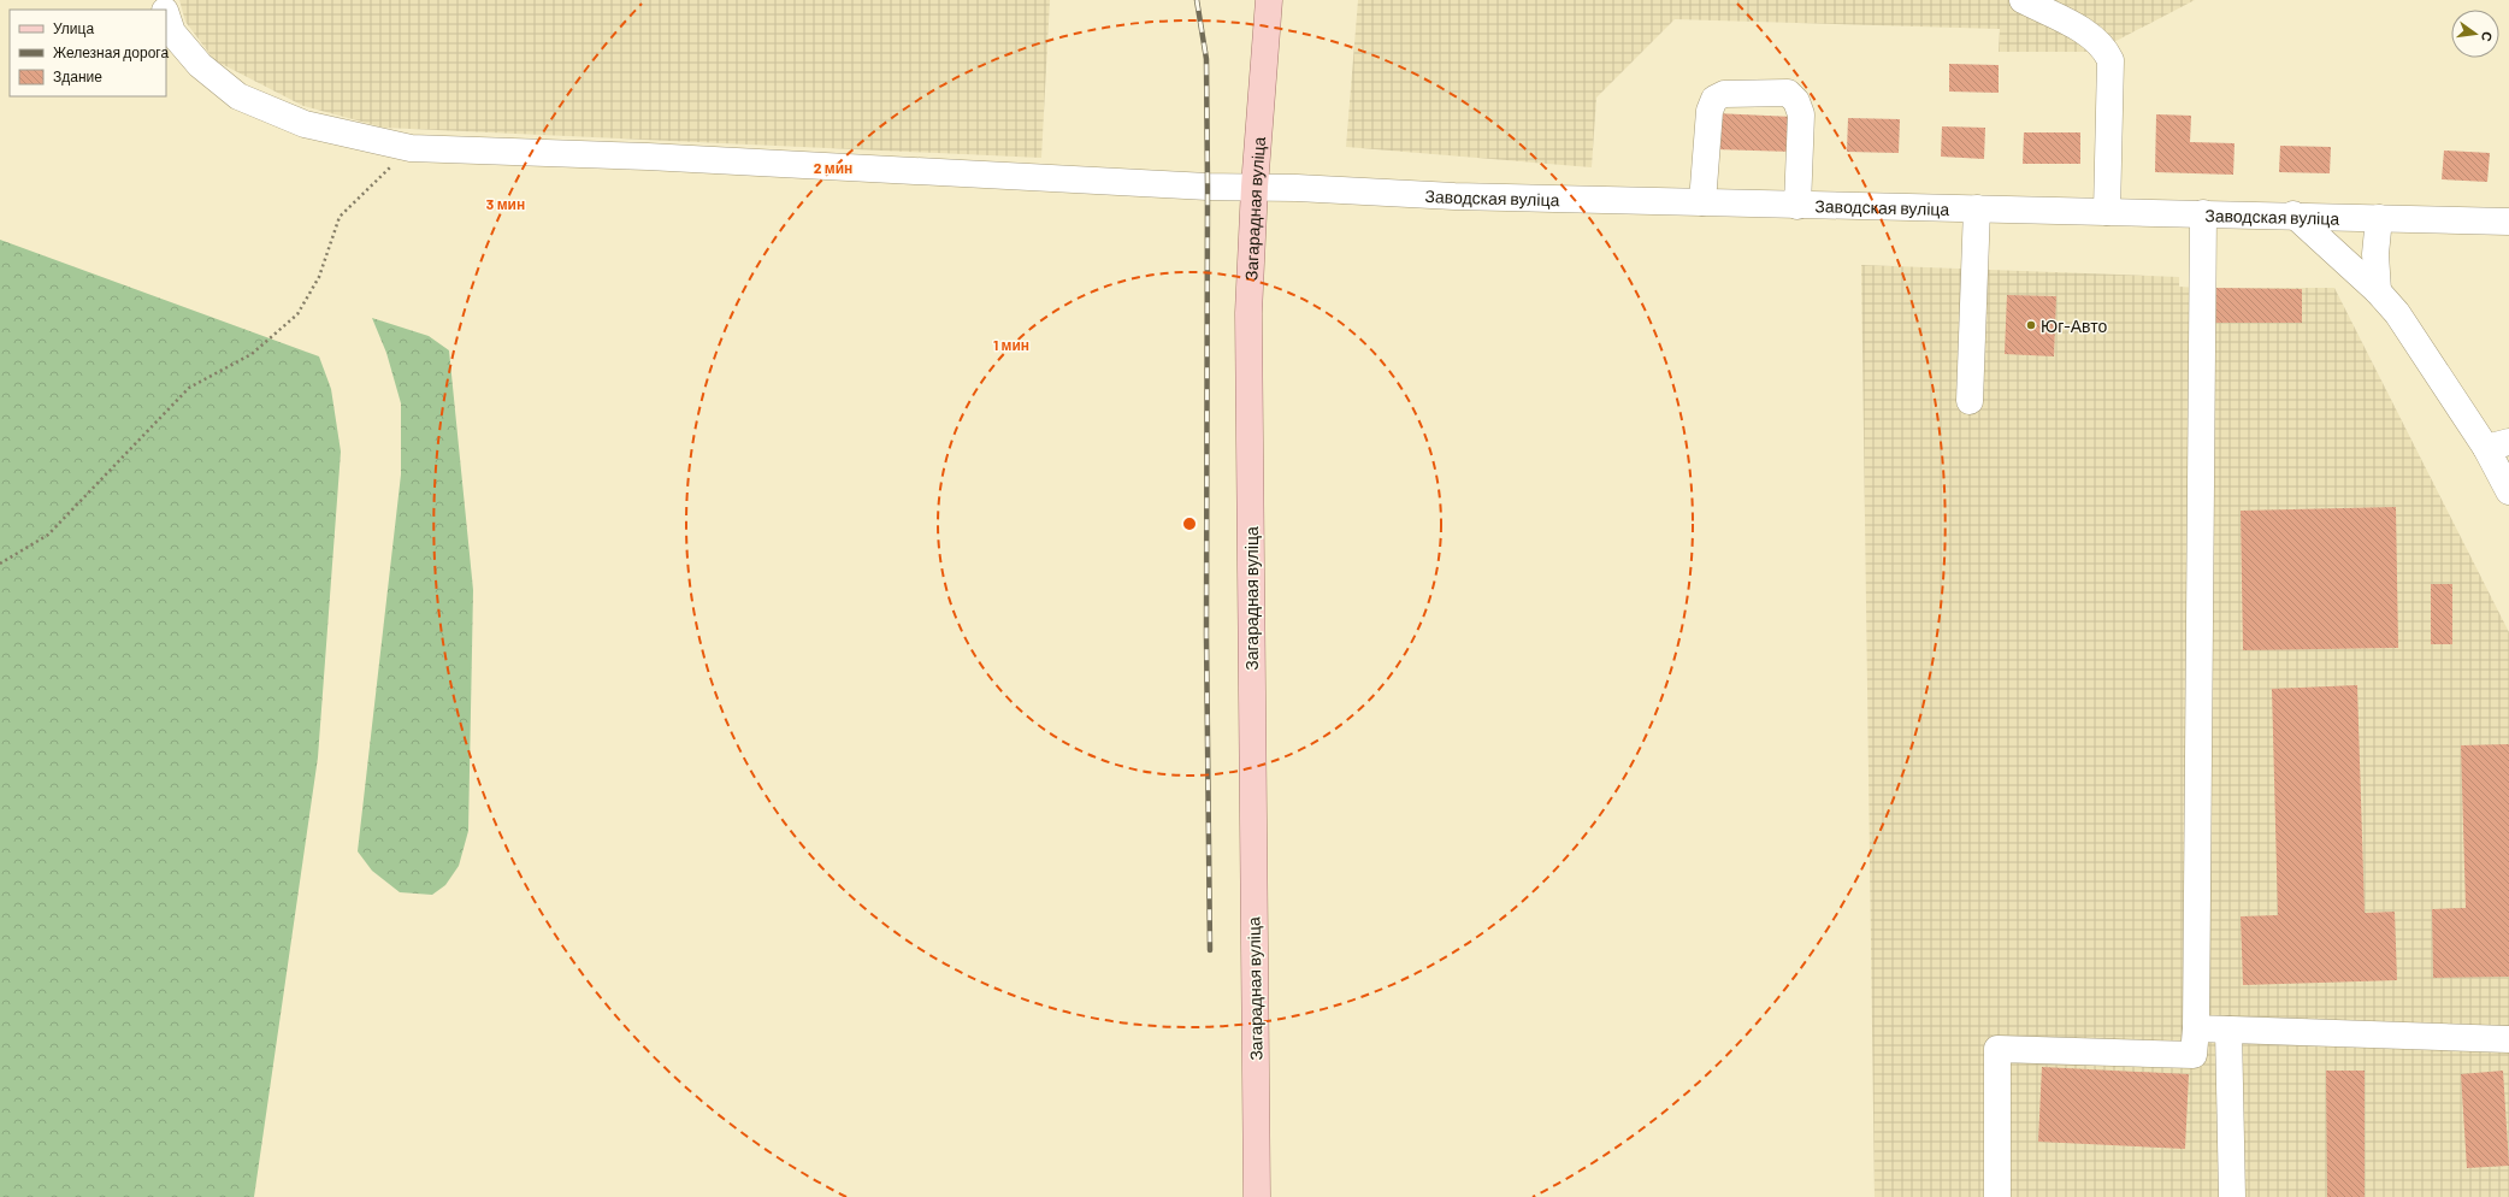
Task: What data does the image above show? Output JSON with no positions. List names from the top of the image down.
{
  "streets": {
    "main road": ["Загарадная вуліца"],
    "street": ["Заводская вуліца"]
  },
  "crossings": [
    ["Заводская вуліца", "Загарадная вуліца"]
  ],
  "places": ["Юг-Авто"],
  "legend": ["Улица", "Железная дорога", "Здание"],
  "north": "right",
  "rings": ["2 мин", "3 мин", "1 мин"]
}
